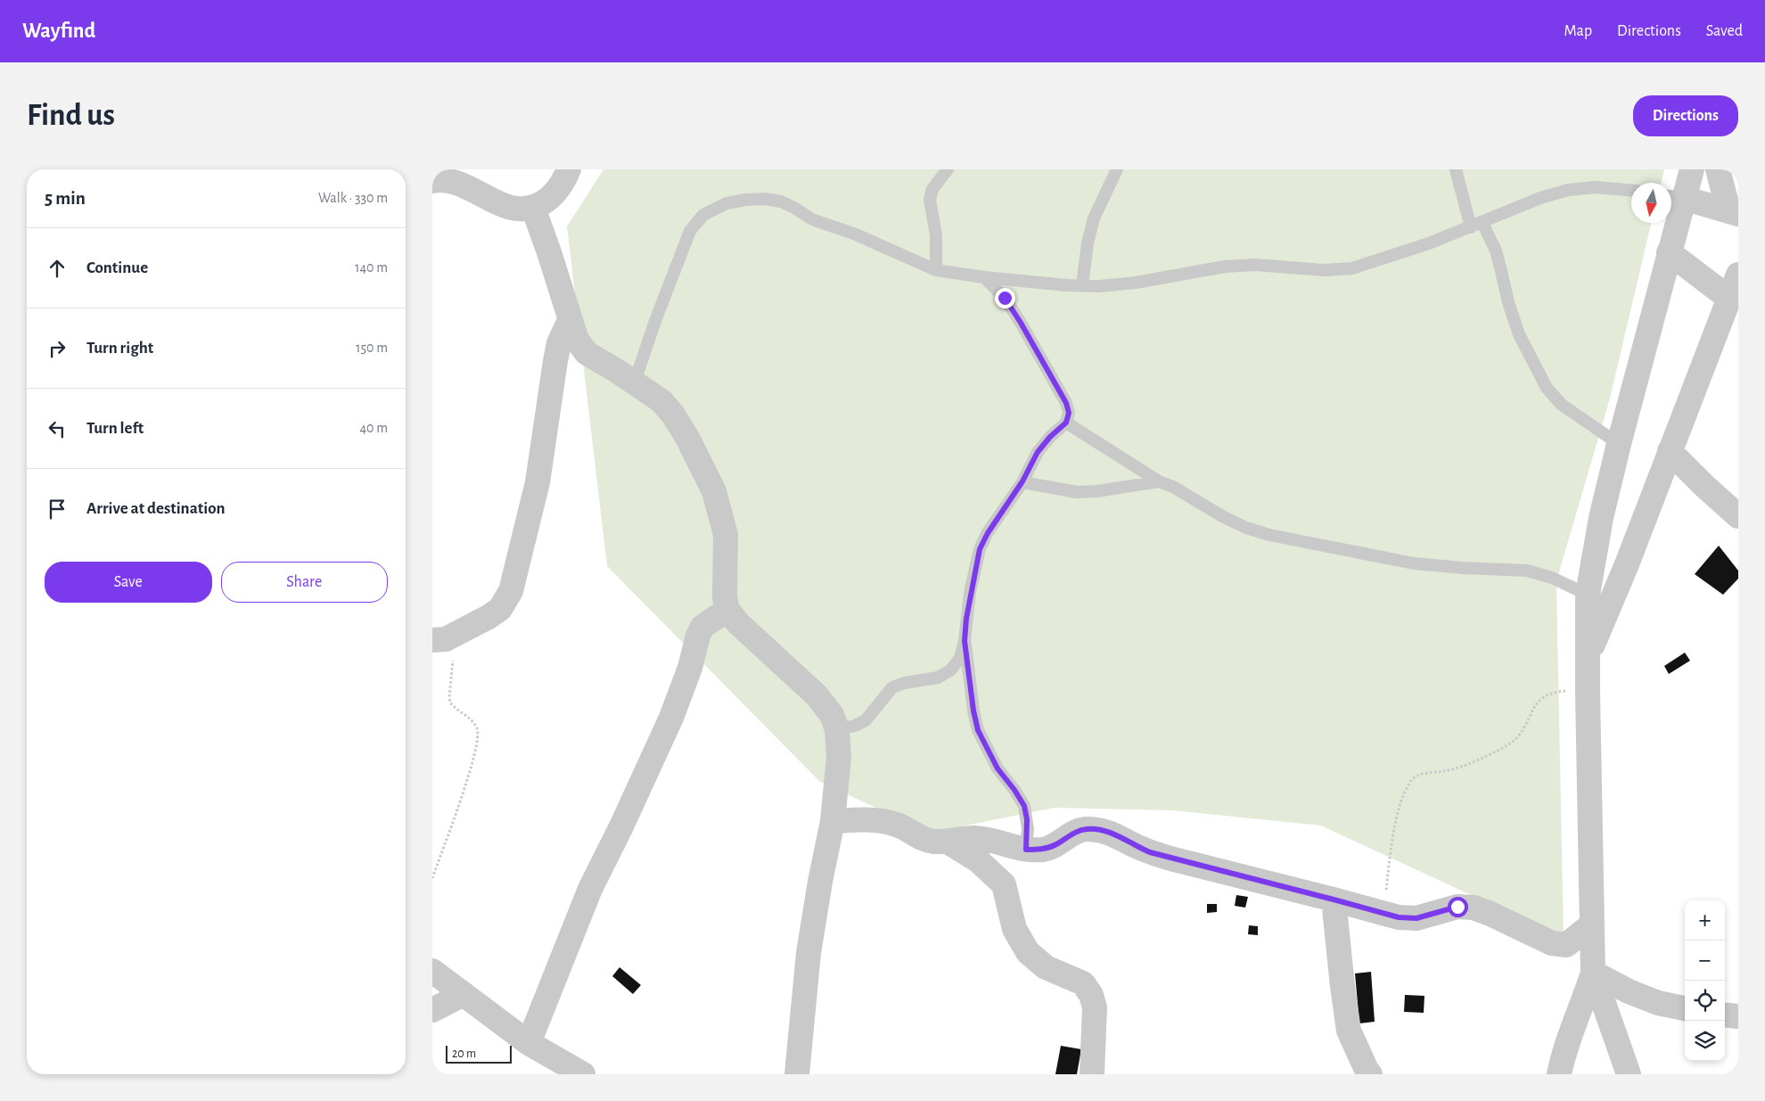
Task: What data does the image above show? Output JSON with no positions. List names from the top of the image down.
{
  "scale_bar": "20 m",
  "north": "bottom",
  "page": {
    "header": "Wayfind",
    "nav": ["Map", "Directions", "Saved"],
    "buttons": [
      "Directions",
      ["Save", "Share"]
    ],
    "title": "Find us",
    "heading": ["5 min", "Walk · 330 m"],
    "list": [
      ["Continue", "140 m"],
      ["Turn right", "150 m"],
      ["Turn left", "40 m"],
      "Arrive at destination"
    ],
    "map_buttons": ["+", "−"],
    "scale": "20 m"
  }
}
